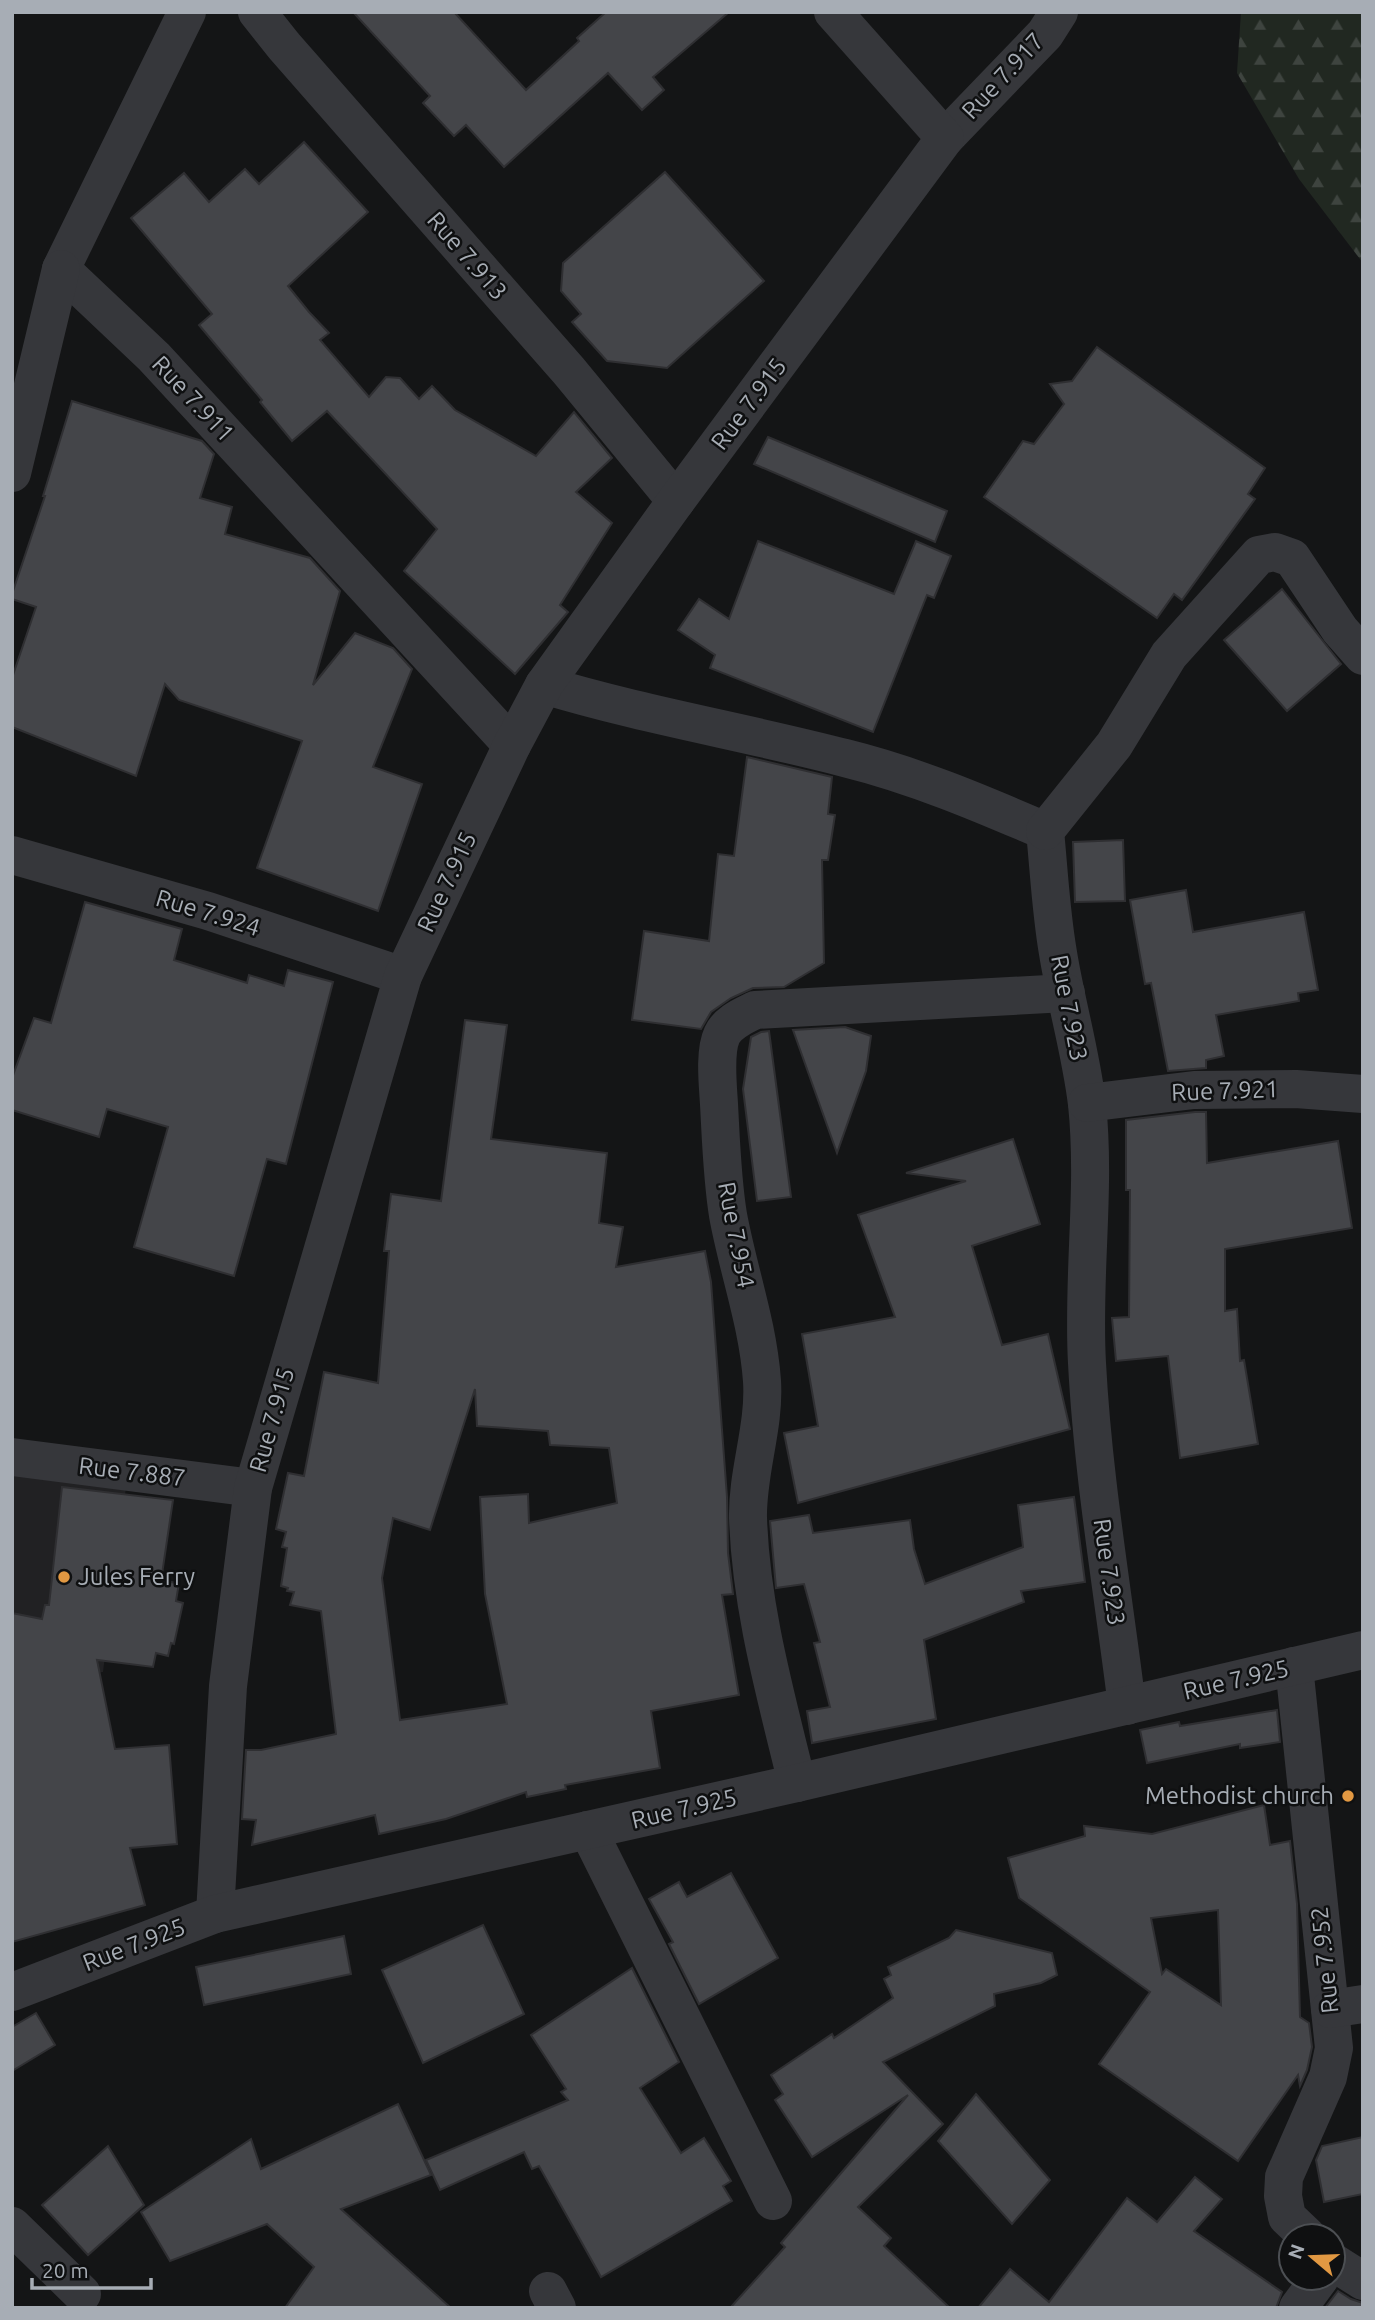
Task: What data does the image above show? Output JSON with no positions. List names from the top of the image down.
{
  "streets": {
    "street": [
      "Rue 7.917",
      "Rue 7.913",
      "Rue 7.911",
      "Rue 7.915",
      "Rue 7.924",
      "Rue 7.923",
      "Rue 7.921",
      "Rue 7.954",
      "Rue 7.887",
      "Rue 7.925",
      "Rue 7.952"
    ]
  },
  "crossings": [
    ["Rue 7.917", "Rue 7.915"],
    ["Rue 7.913", "Rue 7.915"],
    ["Rue 7.911", "Rue 7.915"],
    ["Rue 7.915", "Rue 7.924"],
    ["Rue 7.915", "Rue 7.887"],
    ["Rue 7.915", "Rue 7.925"],
    ["Rue 7.923", "Rue 7.921"],
    ["Rue 7.923", "Rue 7.954"],
    ["Rue 7.923", "Rue 7.925"],
    ["Rue 7.954", "Rue 7.925"],
    ["Rue 7.925", "Rue 7.952"]
  ],
  "places": ["Jules Ferry", "Methodist church"],
  "scale_bar": "20 m",
  "north": "left"
}
